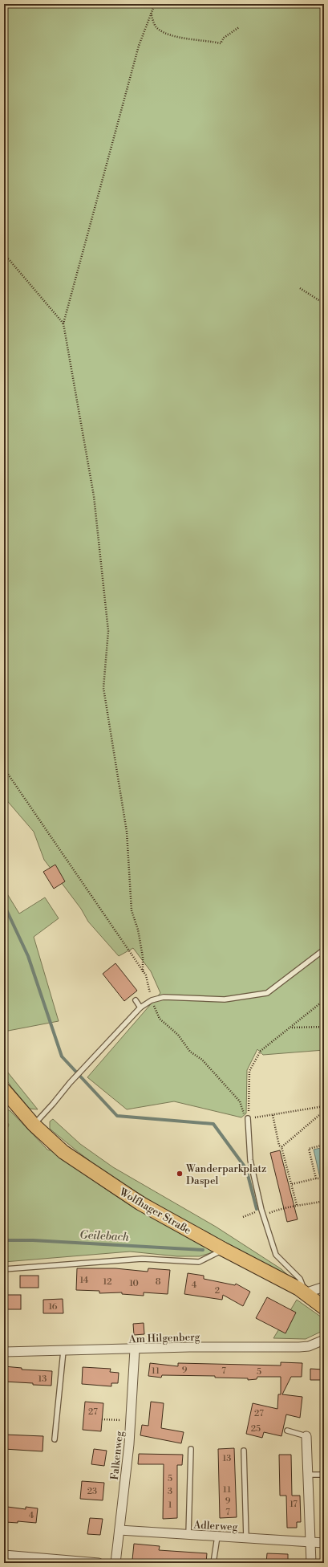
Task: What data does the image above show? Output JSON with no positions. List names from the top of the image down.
{
  "streets": {
    "main road": ["Wolfhager Straße"],
    "street": ["Am Hilgenberg", "Falkenweg", "Adlerweg"]
  },
  "crossings": [
    ["Am Hilgenberg", "Falkenweg"],
    ["Falkenweg", "Adlerweg"]
  ],
  "water": ["Geilebach"],
  "places": ["Wanderparkplatz Daspel"],
  "house_numbers": [
    "14",
    "12",
    "8",
    "10",
    "4",
    "2",
    "16",
    "9",
    "11",
    "7",
    "5",
    "13",
    "27",
    "27",
    "25",
    "13",
    "5",
    "11",
    "23",
    "3",
    "9",
    "17",
    "1",
    "7",
    "4"
  ]
}
